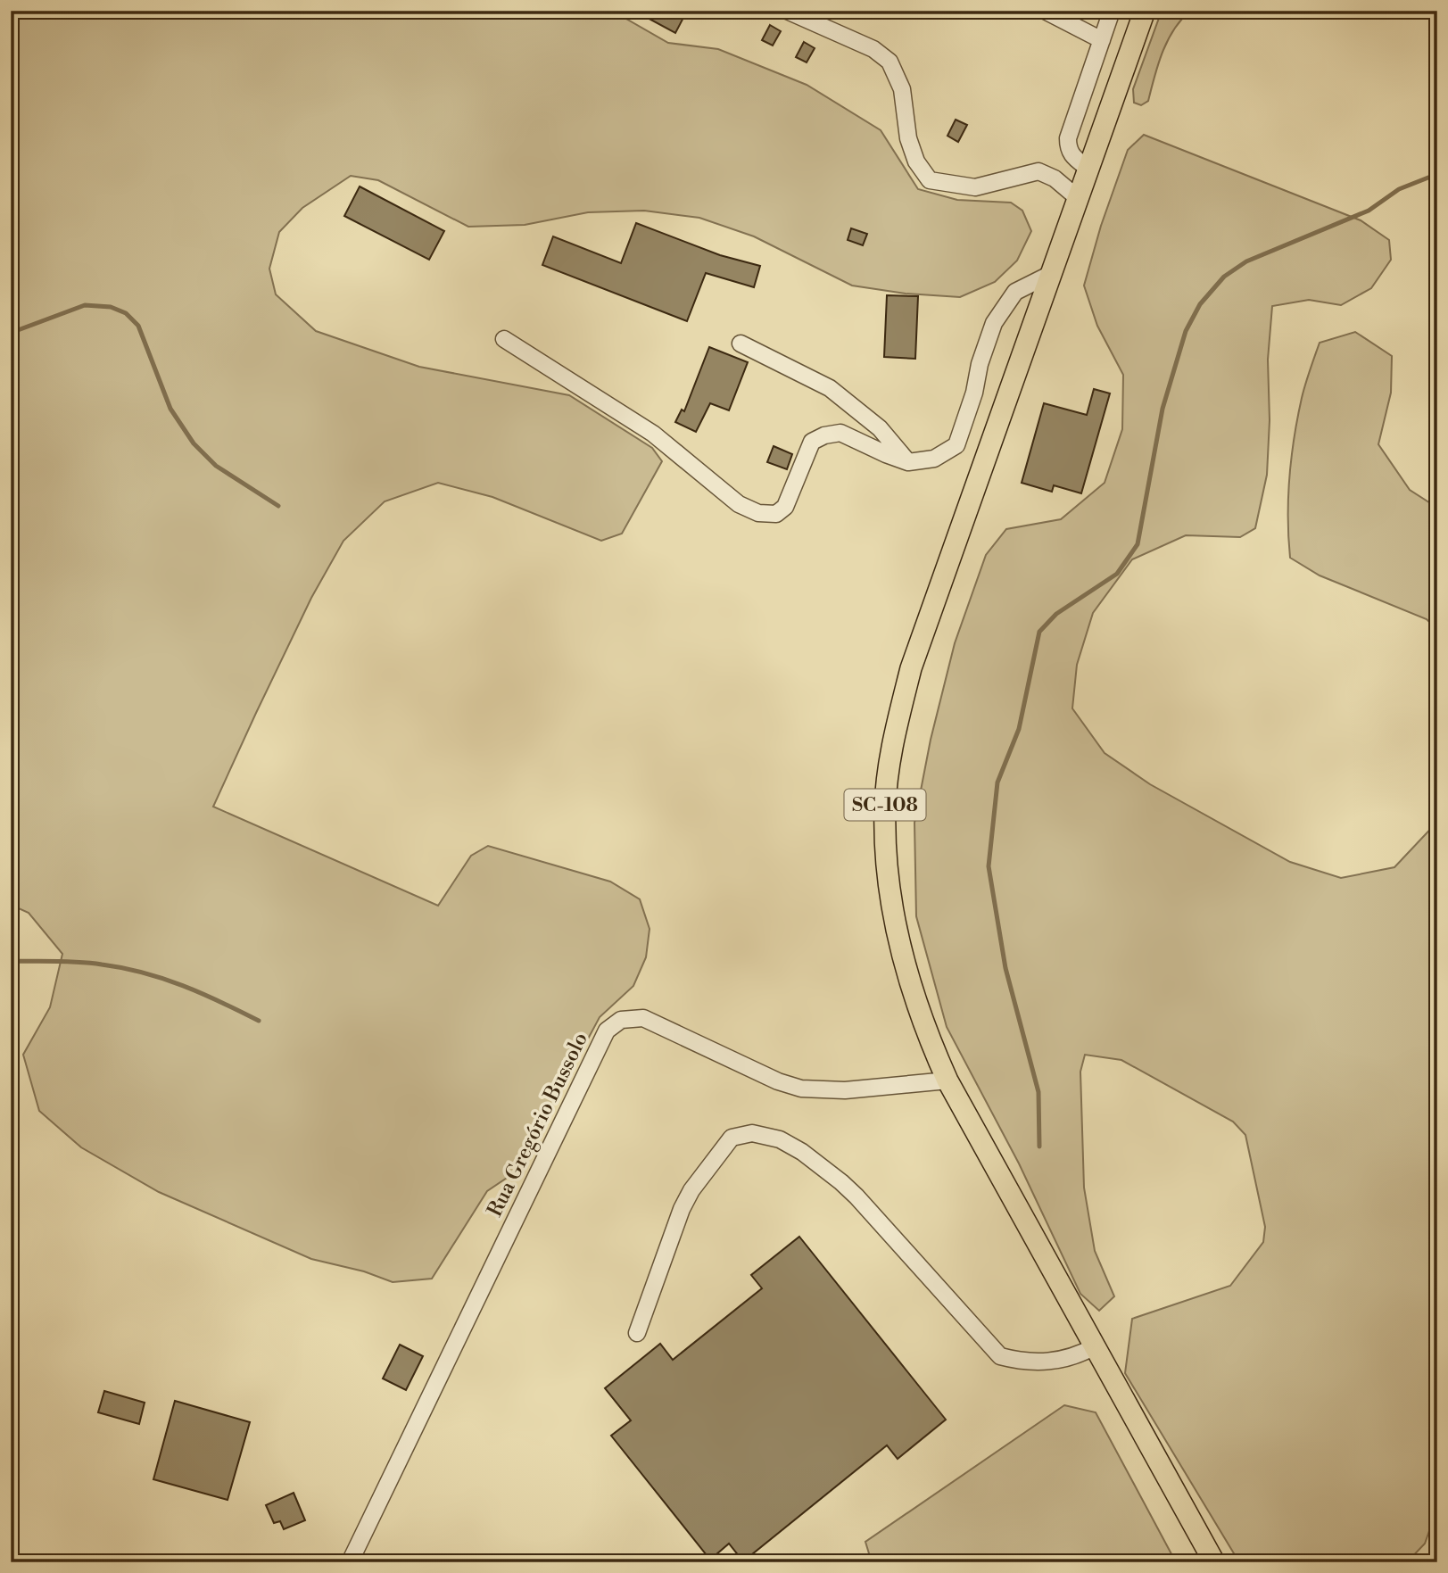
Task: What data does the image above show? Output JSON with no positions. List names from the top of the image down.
{
  "streets": {
    "main road": ["SC-108"],
    "street": ["Rua Gregório Bussolo"]
  },
  "crossings": [
    ["SC-108", "Rua Gregório Bussolo"]
  ]
}
